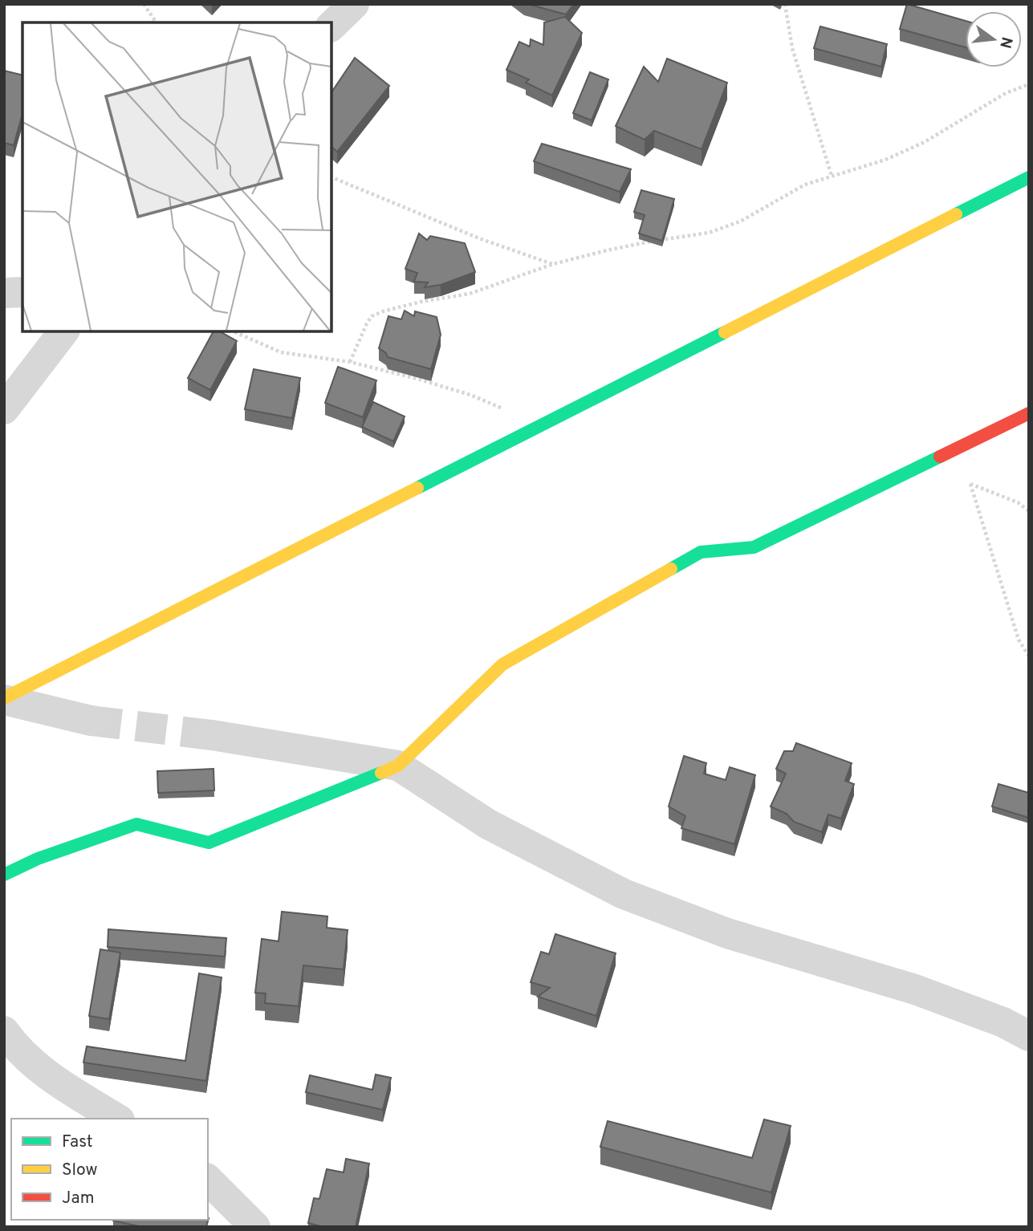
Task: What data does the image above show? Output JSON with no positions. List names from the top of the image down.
{
  "legend": ["Fast", "Slow", "Jam"],
  "north": "right"
}
